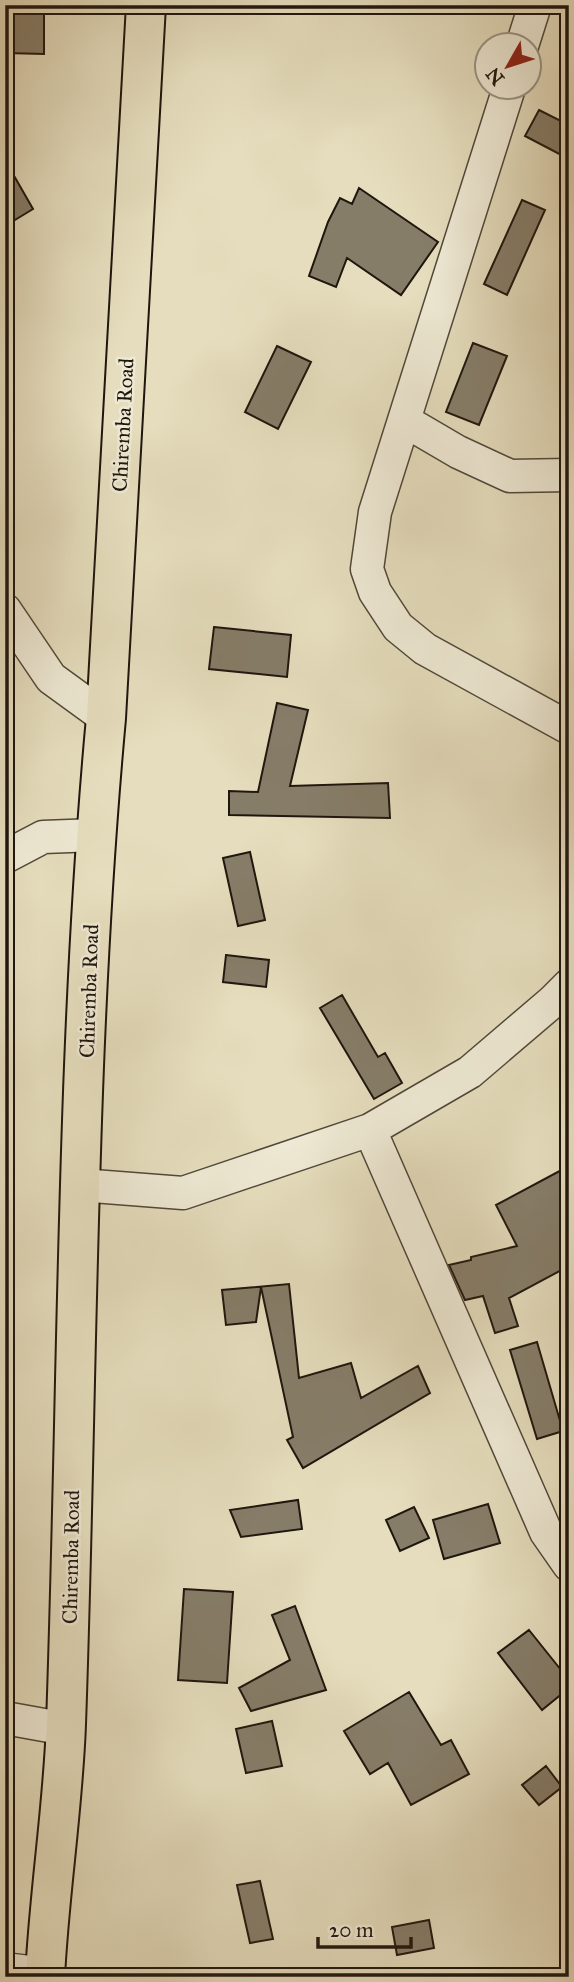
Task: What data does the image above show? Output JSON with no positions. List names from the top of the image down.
{
  "streets": {
    "main road": ["Chiremba Road"]
  },
  "scale_bar": "20 m",
  "north": "bottom left"
}
